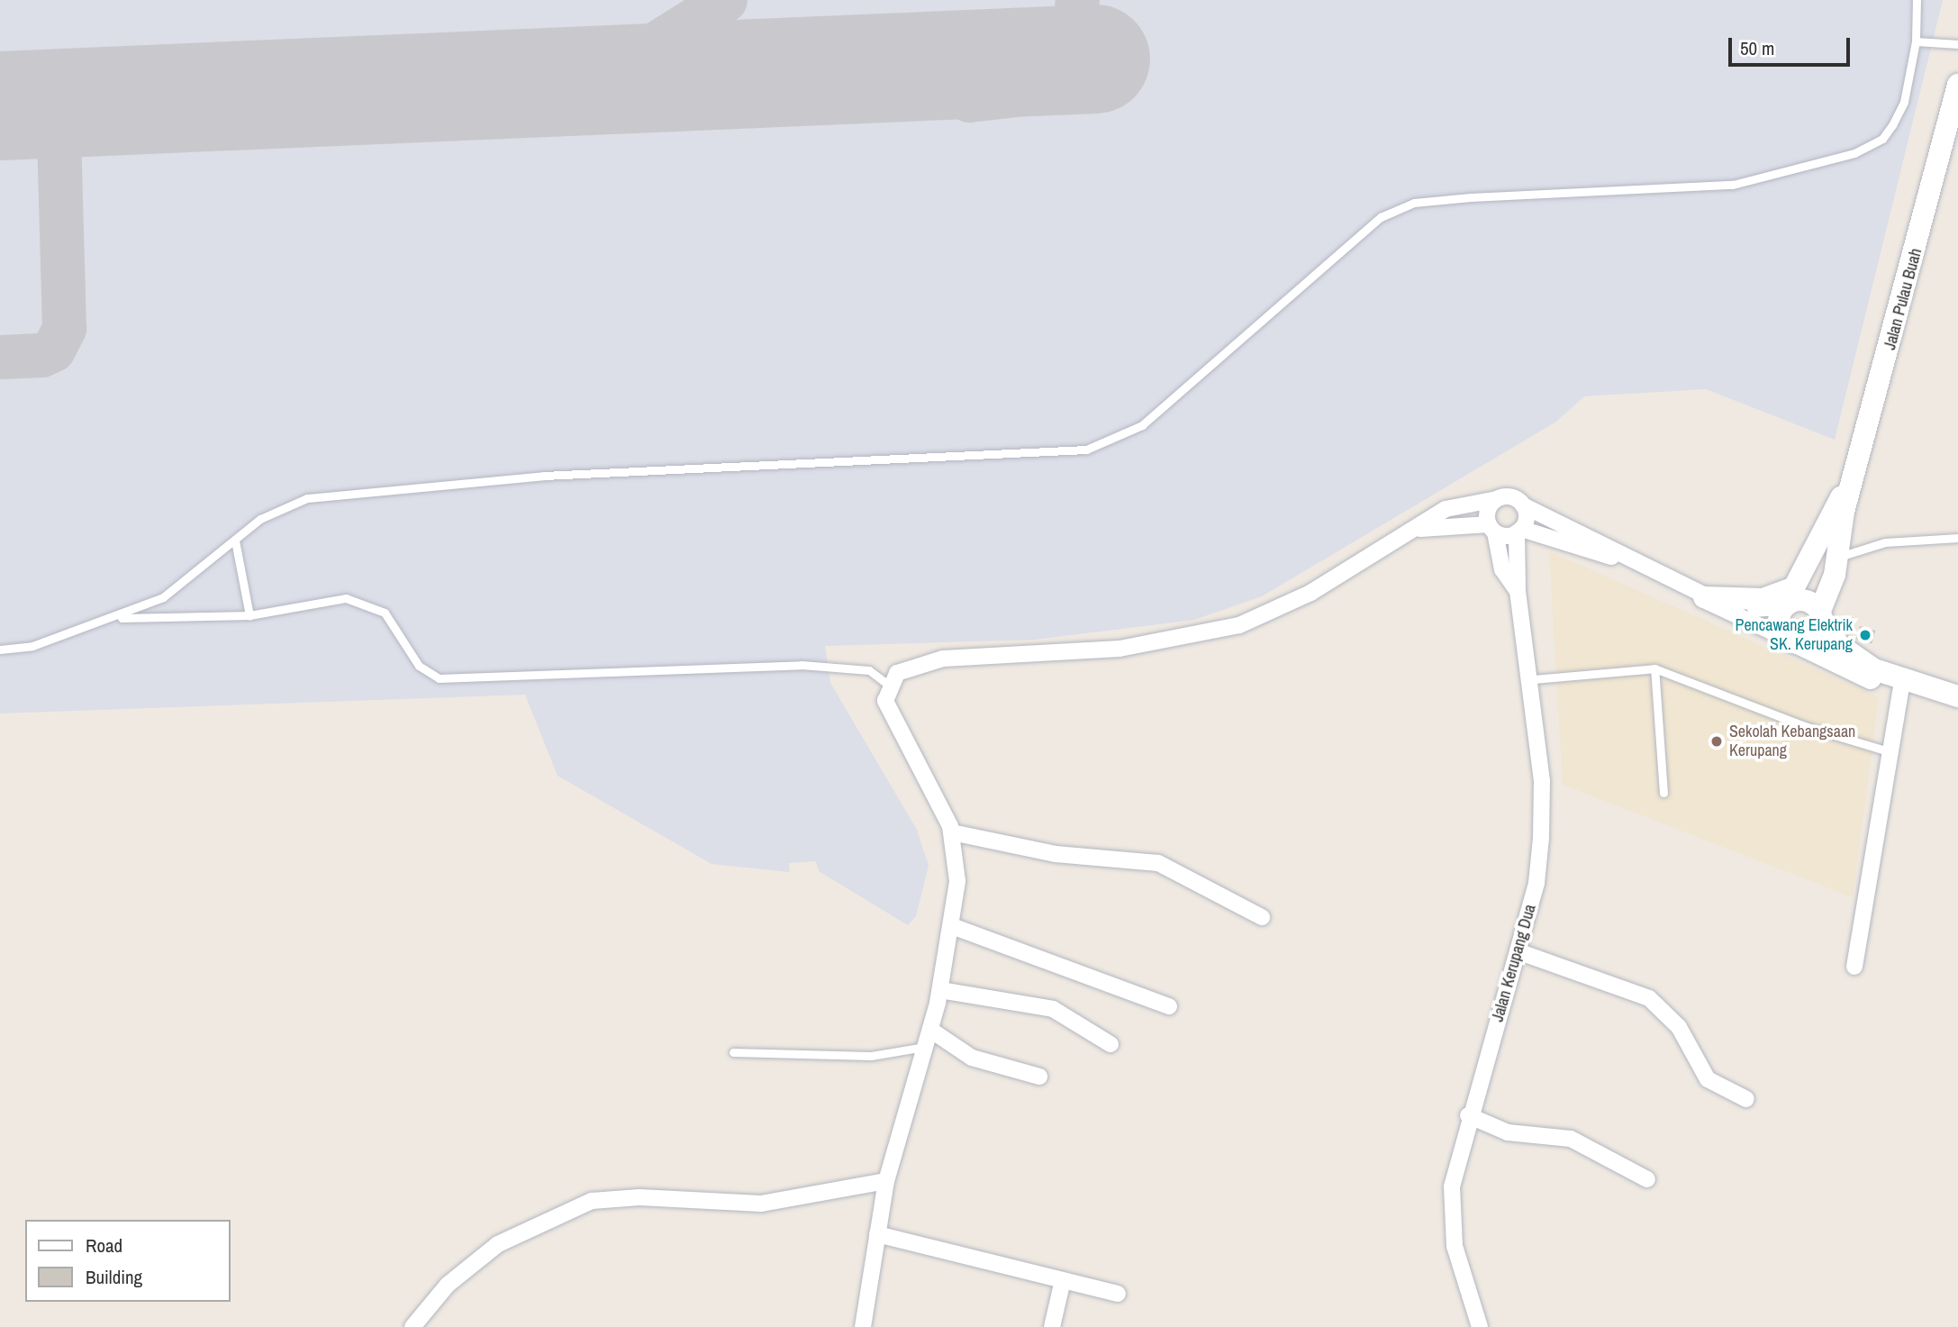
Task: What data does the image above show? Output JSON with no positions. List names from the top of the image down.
{
  "streets": {
    "main road": ["Jalan Pulau Buah"],
    "street": ["Jalan Kerupang Dua"]
  },
  "places": ["Pencawang Elektrik SK. Kerupang", "Sekolah Kebangsaan Kerupang"],
  "legend": ["Road", "Building"],
  "scale_bar": "50 m"
}
